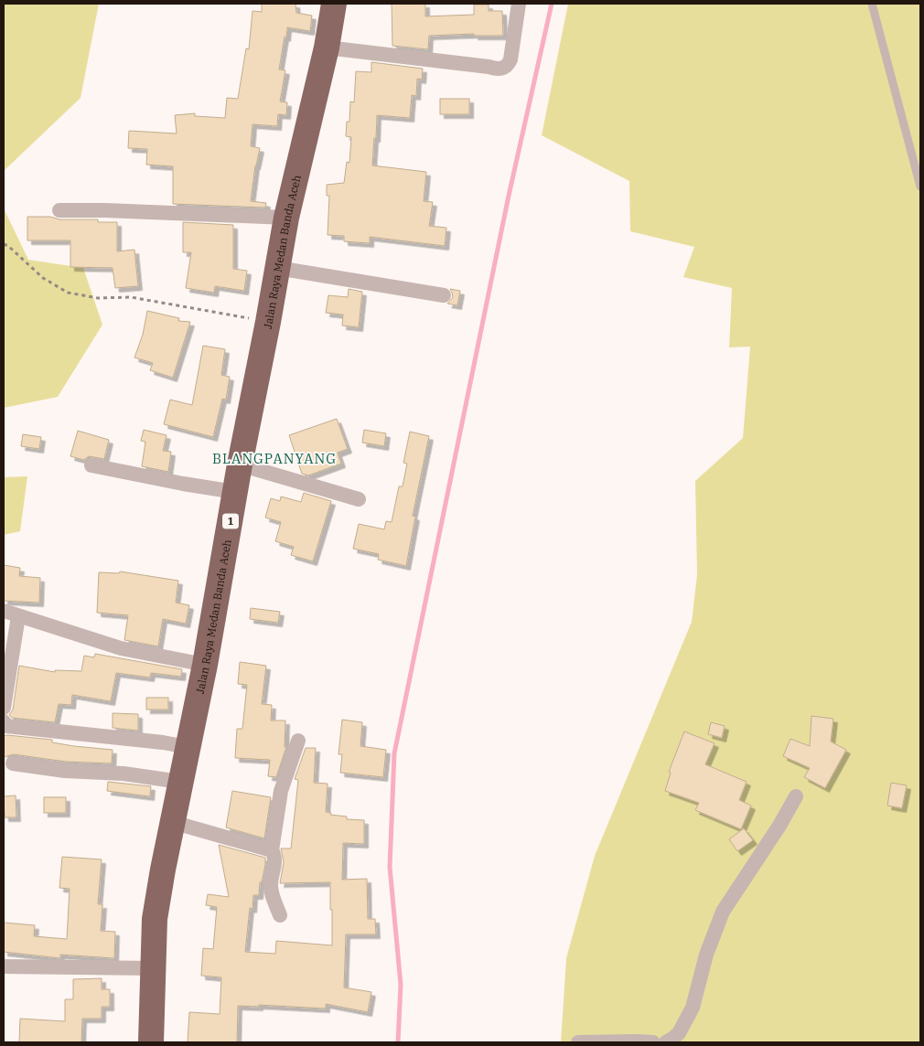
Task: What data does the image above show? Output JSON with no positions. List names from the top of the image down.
{
  "streets": {
    "highway": ["Jalan Raya Medan Banda Aceh", "1"]
  },
  "districts": ["BLANGPANYANG"]
}
